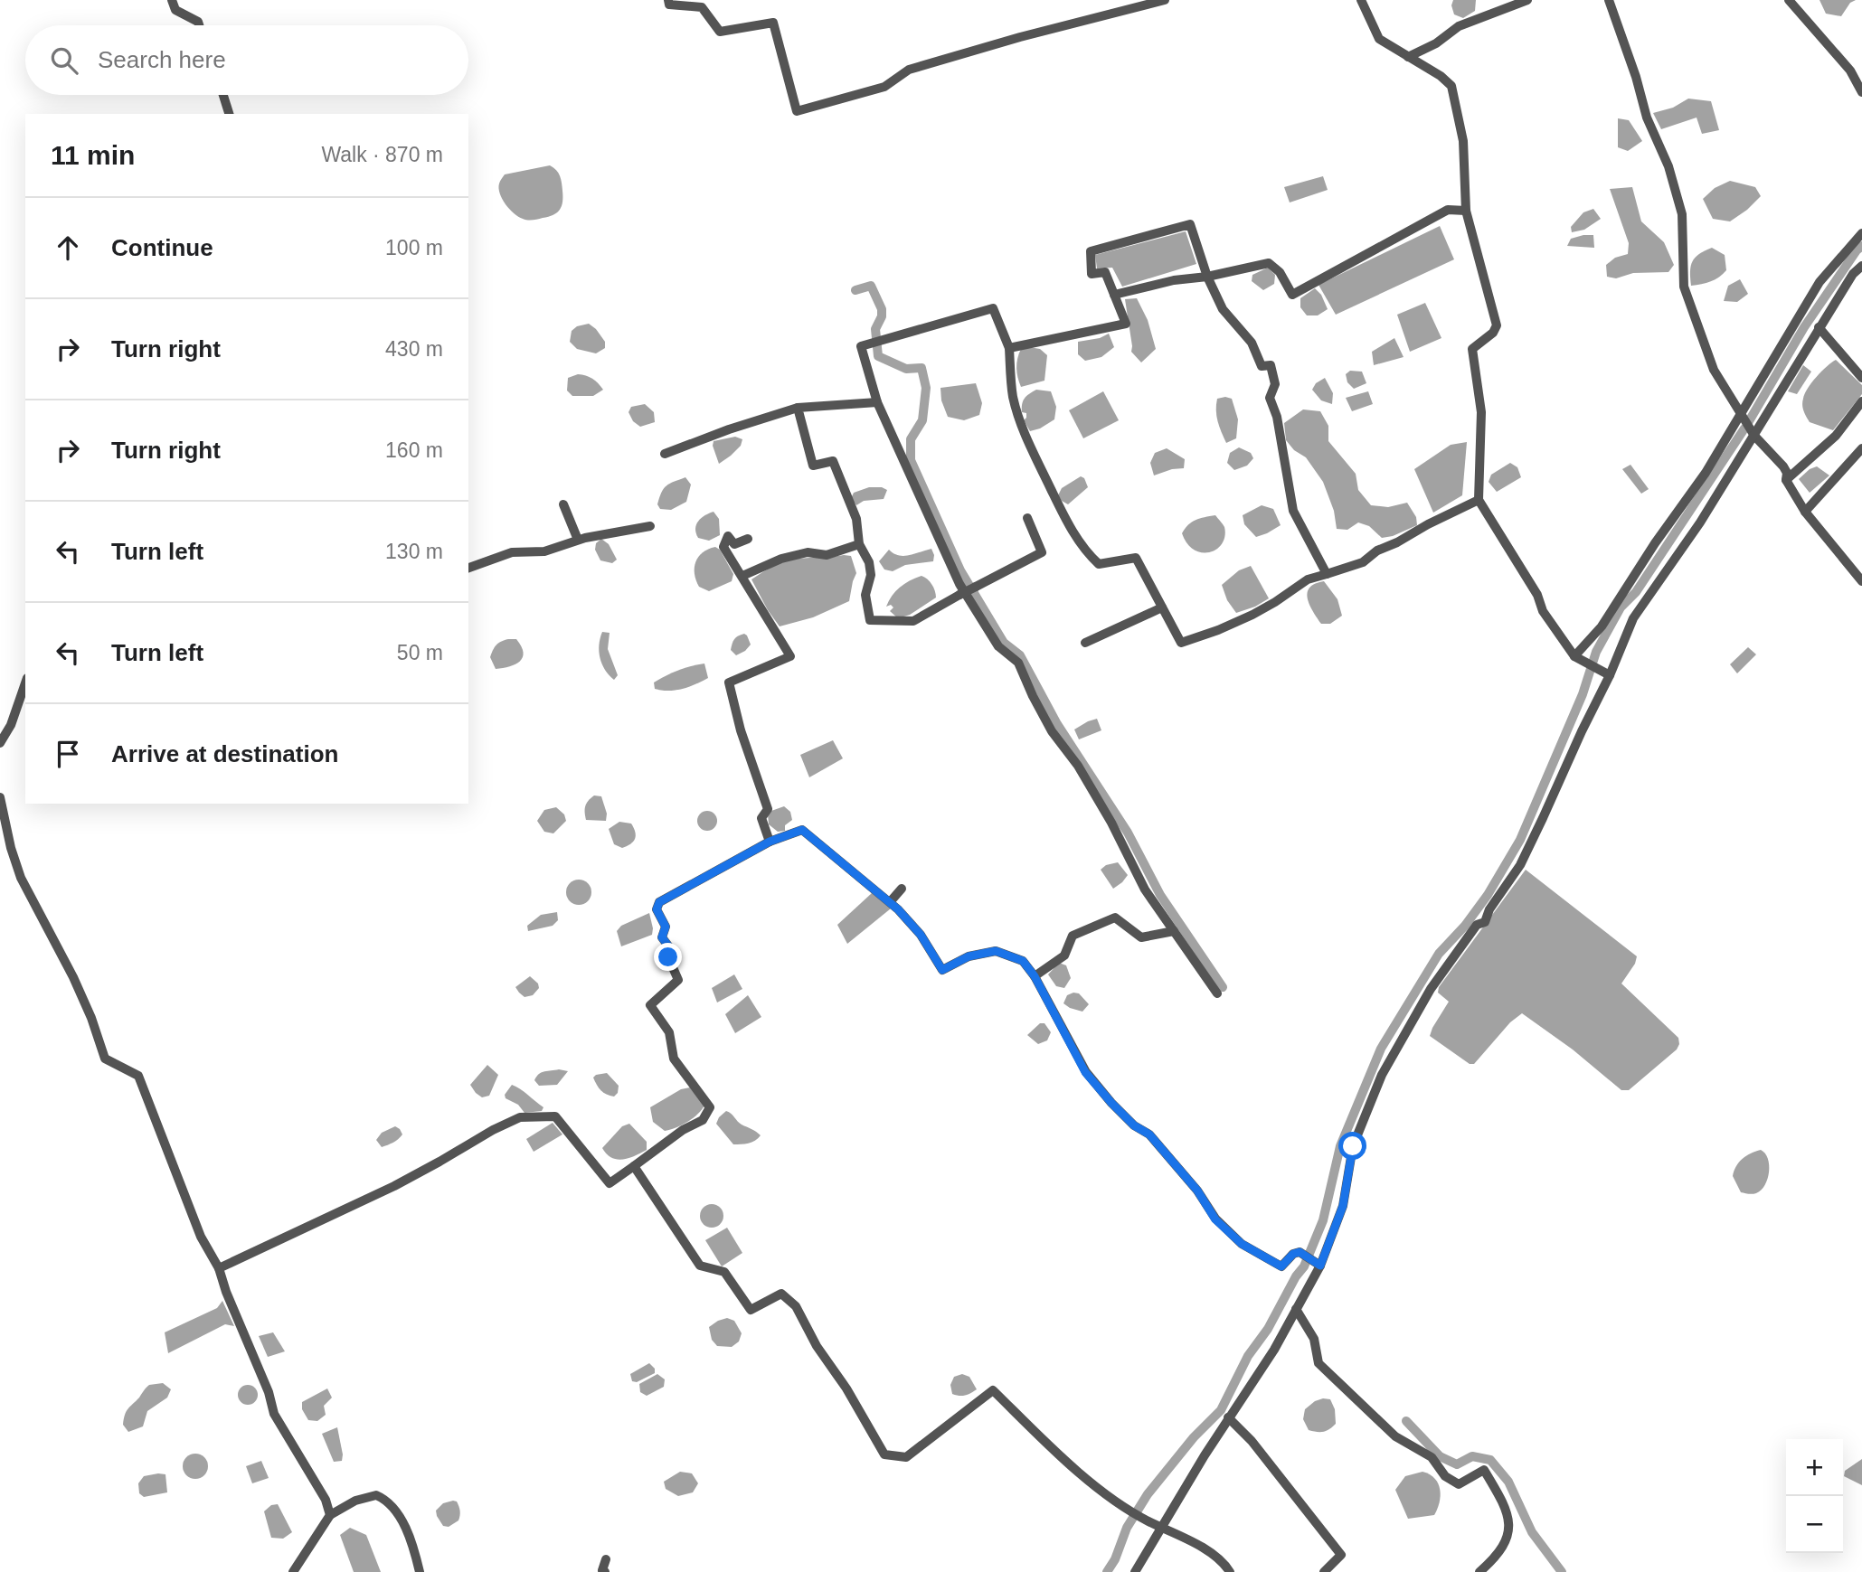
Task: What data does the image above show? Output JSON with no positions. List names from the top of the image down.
{
  "page": {
    "search": "Search here",
    "heading": ["11 min", "Walk · 870 m"],
    "list": [
      ["Continue", "100 m"],
      ["Turn right", "430 m"],
      ["Turn right", "160 m"],
      ["Turn left", "130 m"],
      ["Turn left", "50 m"],
      "Arrive at destination"
    ],
    "map_buttons": ["+", "−"]
  }
}
